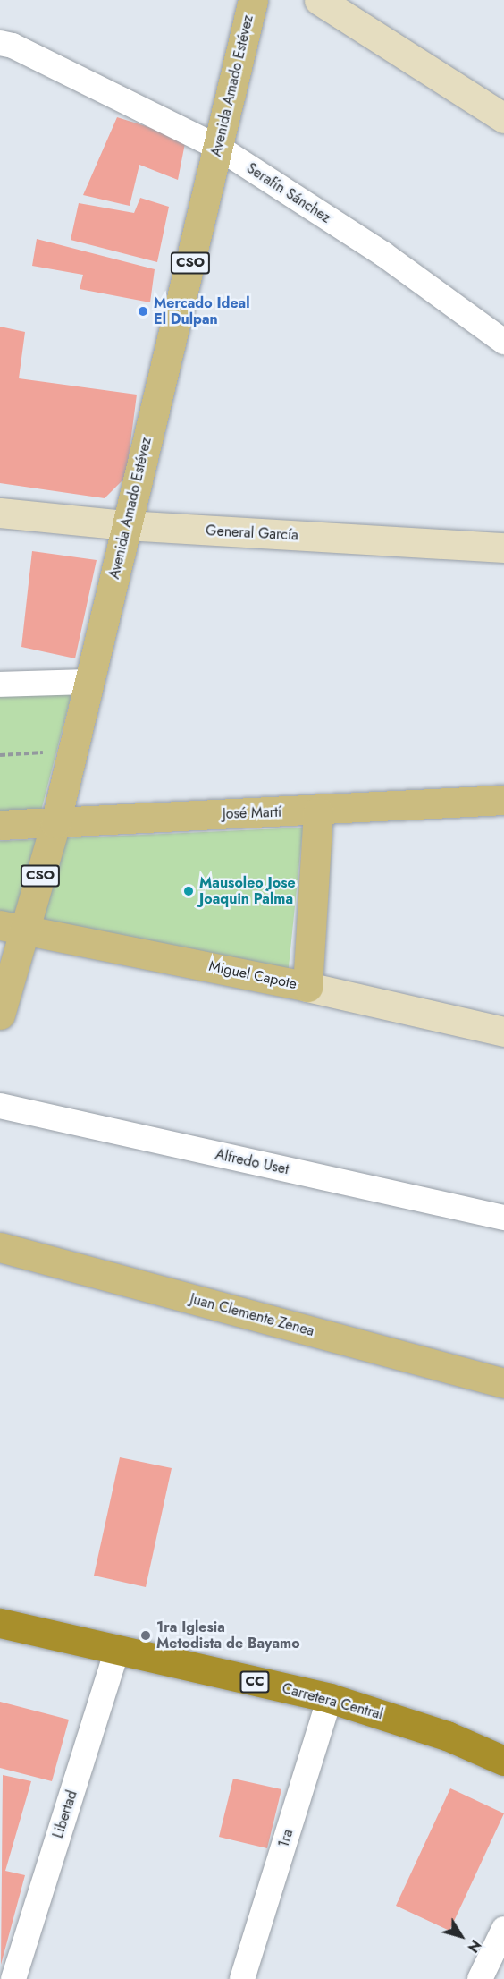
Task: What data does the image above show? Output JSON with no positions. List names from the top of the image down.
{
  "streets": {
    "highway": ["CC", "Carretera Central"],
    "main road": [
      "Avenida Amado Estévez",
      "CSO",
      "José Martí",
      "Miguel Capote",
      "Juan Clemente Zenea"
    ],
    "street": [
      "Serafín Sánchez",
      "General García",
      "Alfredo Uset",
      "Libertad",
      "1ra"
    ]
  },
  "crossings": [
    ["Avenida Amado Estévez", "Serafín Sánchez"],
    ["Avenida Amado Estévez", "General García"],
    ["Avenida Amado Estévez", "José Martí"],
    ["Avenida Amado Estévez", "Miguel Capote"],
    ["Carretera Central", "Libertad"],
    ["Carretera Central", "1ra"]
  ],
  "places": ["Mercado Ideal El Dulpan", "Mausoleo Jose Joaquin Palma", "1ra Iglesia Metodista de Bayamo"],
  "north": "bottom right"
}
